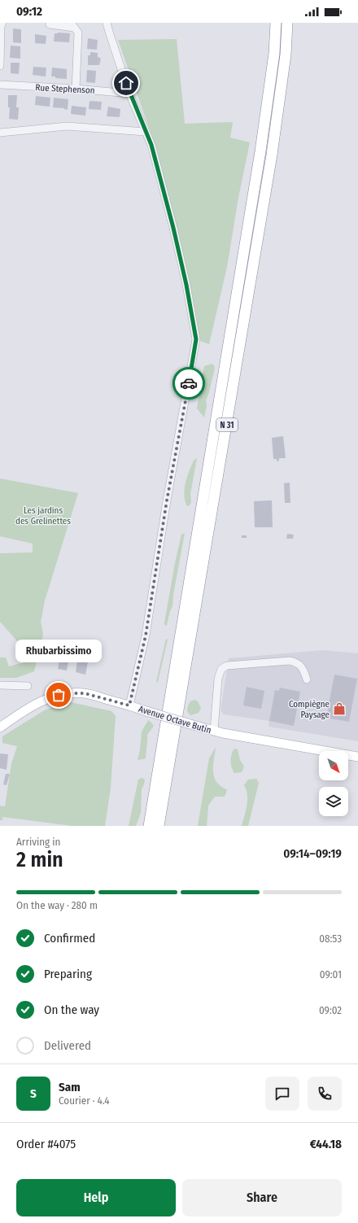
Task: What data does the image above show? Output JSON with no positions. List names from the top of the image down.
{
  "streets": {
    "highway": ["N 31"],
    "main road": ["Avenue Octave Butin"],
    "street": ["Rue Stephenson"]
  },
  "parks": ["Les jardins des Grelinettes"],
  "places": {
    "other": ["Rhubarbissimo"],
    "shop": ["Compiègne Paysage"]
  },
  "north": "bottom right",
  "page": {
    "status": "09:12",
    "bubble": "Rhubarbissimo",
    "heading": ["2 min", "Arriving in", "09:14–09:19"],
    "panel": [
      "Sam",
      "Courier · 4.4",
      "Order #4075",
      "€44.18"
    ],
    "bar": "On the way · 280 m",
    "list": [
      ["Confirmed", "08:53"],
      ["Preparing", "09:01"],
      ["On the way", "09:02"],
      "Delivered"
    ],
    "round": "S",
    "buttons": ["Help", "Share"]
  }
}
